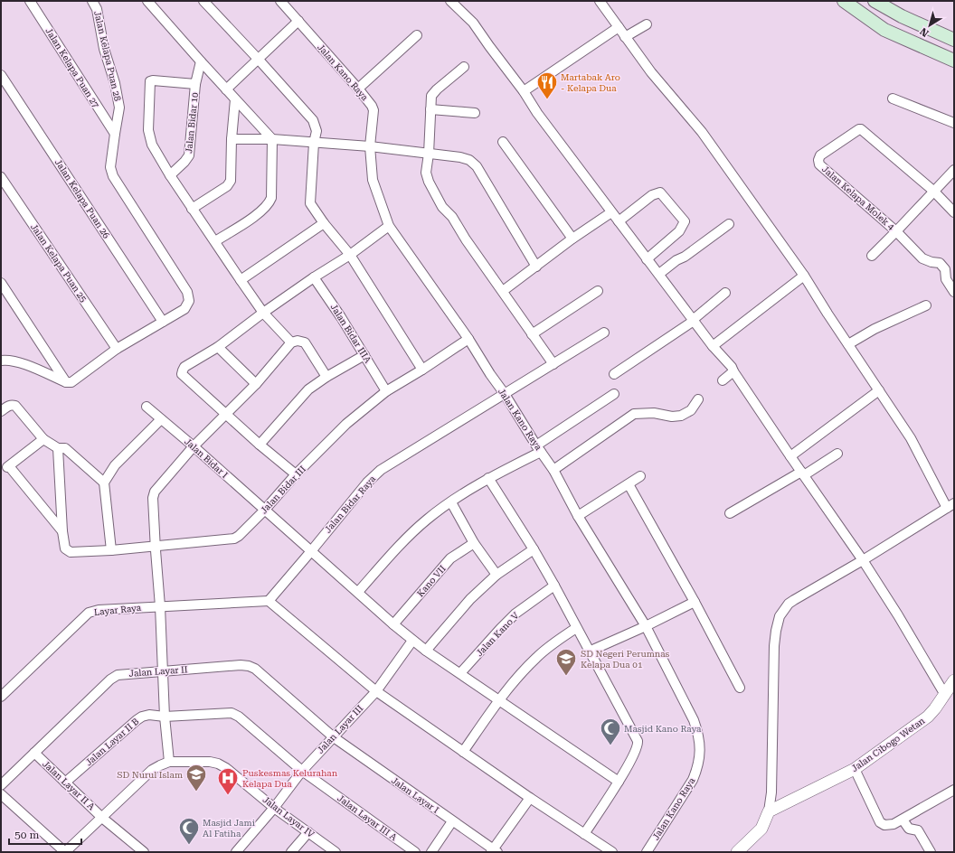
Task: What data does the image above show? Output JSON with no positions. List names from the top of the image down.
{
  "streets": {
    "street": [
      "Jalan Kelapa Puan 28",
      "Jalan Kelapa Puan 27",
      "Jalan Kano Raya",
      "Jalan Bidar 10",
      "Jalan Kelapa Molek 4",
      "Jalan Kelapa Puan 26",
      "Jalan Kelapa Puan 25",
      "Jalan Bidar IIIA",
      "Jalan Bidar I",
      "Jalan Bidar III",
      "Jalan Bidar Raya",
      "Kano VII",
      "Layar Raya",
      "Jalan Kano V",
      "Jalan Layar II",
      "Jalan Layar III",
      "Jalan Layar II B",
      "Jalan Cibogo Wetan",
      "Jalan Layar II A",
      "Jalan Layar I",
      "Jalan Layar IV",
      "Jalan Layar III A"
    ]
  },
  "crossings": [
    ["Jalan Kelapa Puan 28", "Jalan Kelapa Puan 27"],
    ["Jalan Kelapa Puan 28", "Jalan Kelapa Puan 26"],
    ["Jalan Kelapa Puan 28", "Jalan Kelapa Puan 25"],
    ["Jalan Kano Raya", "Jalan Bidar III"],
    ["Jalan Kano Raya", "Jalan Bidar Raya"],
    ["Jalan Bidar IIIA", "Jalan Bidar III"],
    ["Jalan Bidar I", "Jalan Bidar III"],
    ["Jalan Bidar I", "Jalan Bidar Raya"],
    ["Jalan Bidar I", "Kano VII"],
    ["Jalan Bidar I", "Jalan Kano V"],
    ["Jalan Bidar I", "Jalan Layar III"],
    ["Jalan Bidar Raya", "Layar Raya"],
    ["Jalan Layar II", "Jalan Layar III"],
    ["Jalan Layar II", "Jalan Layar II A"],
    ["Jalan Layar II", "Jalan Layar I"],
    ["Jalan Layar III", "Jalan Layar II B"],
    ["Jalan Layar III", "Jalan Layar I"],
    ["Jalan Layar III", "Jalan Layar IV"],
    ["Jalan Layar III", "Jalan Layar III A"],
    ["Jalan Layar II B", "Jalan Layar II A"],
    ["Jalan Layar II B", "Jalan Layar III A"],
    ["Jalan Layar II A", "Jalan Layar IV"]
  ],
  "places": {
    "restaurant": ["Martabak Aro - Kelapa Dua"],
    "school or university": ["SD Negeri Perumnas Kelapa Dua 01", "SD Nurul Islam"],
    "mosque": ["Masjid Kano Raya", "Masjid Jami Al Fatiha"],
    "hospital": ["Puskesmas Kelurahan Kelapa Dua"]
  },
  "scale_bar": "50 m",
  "north": "bottom left"
}
